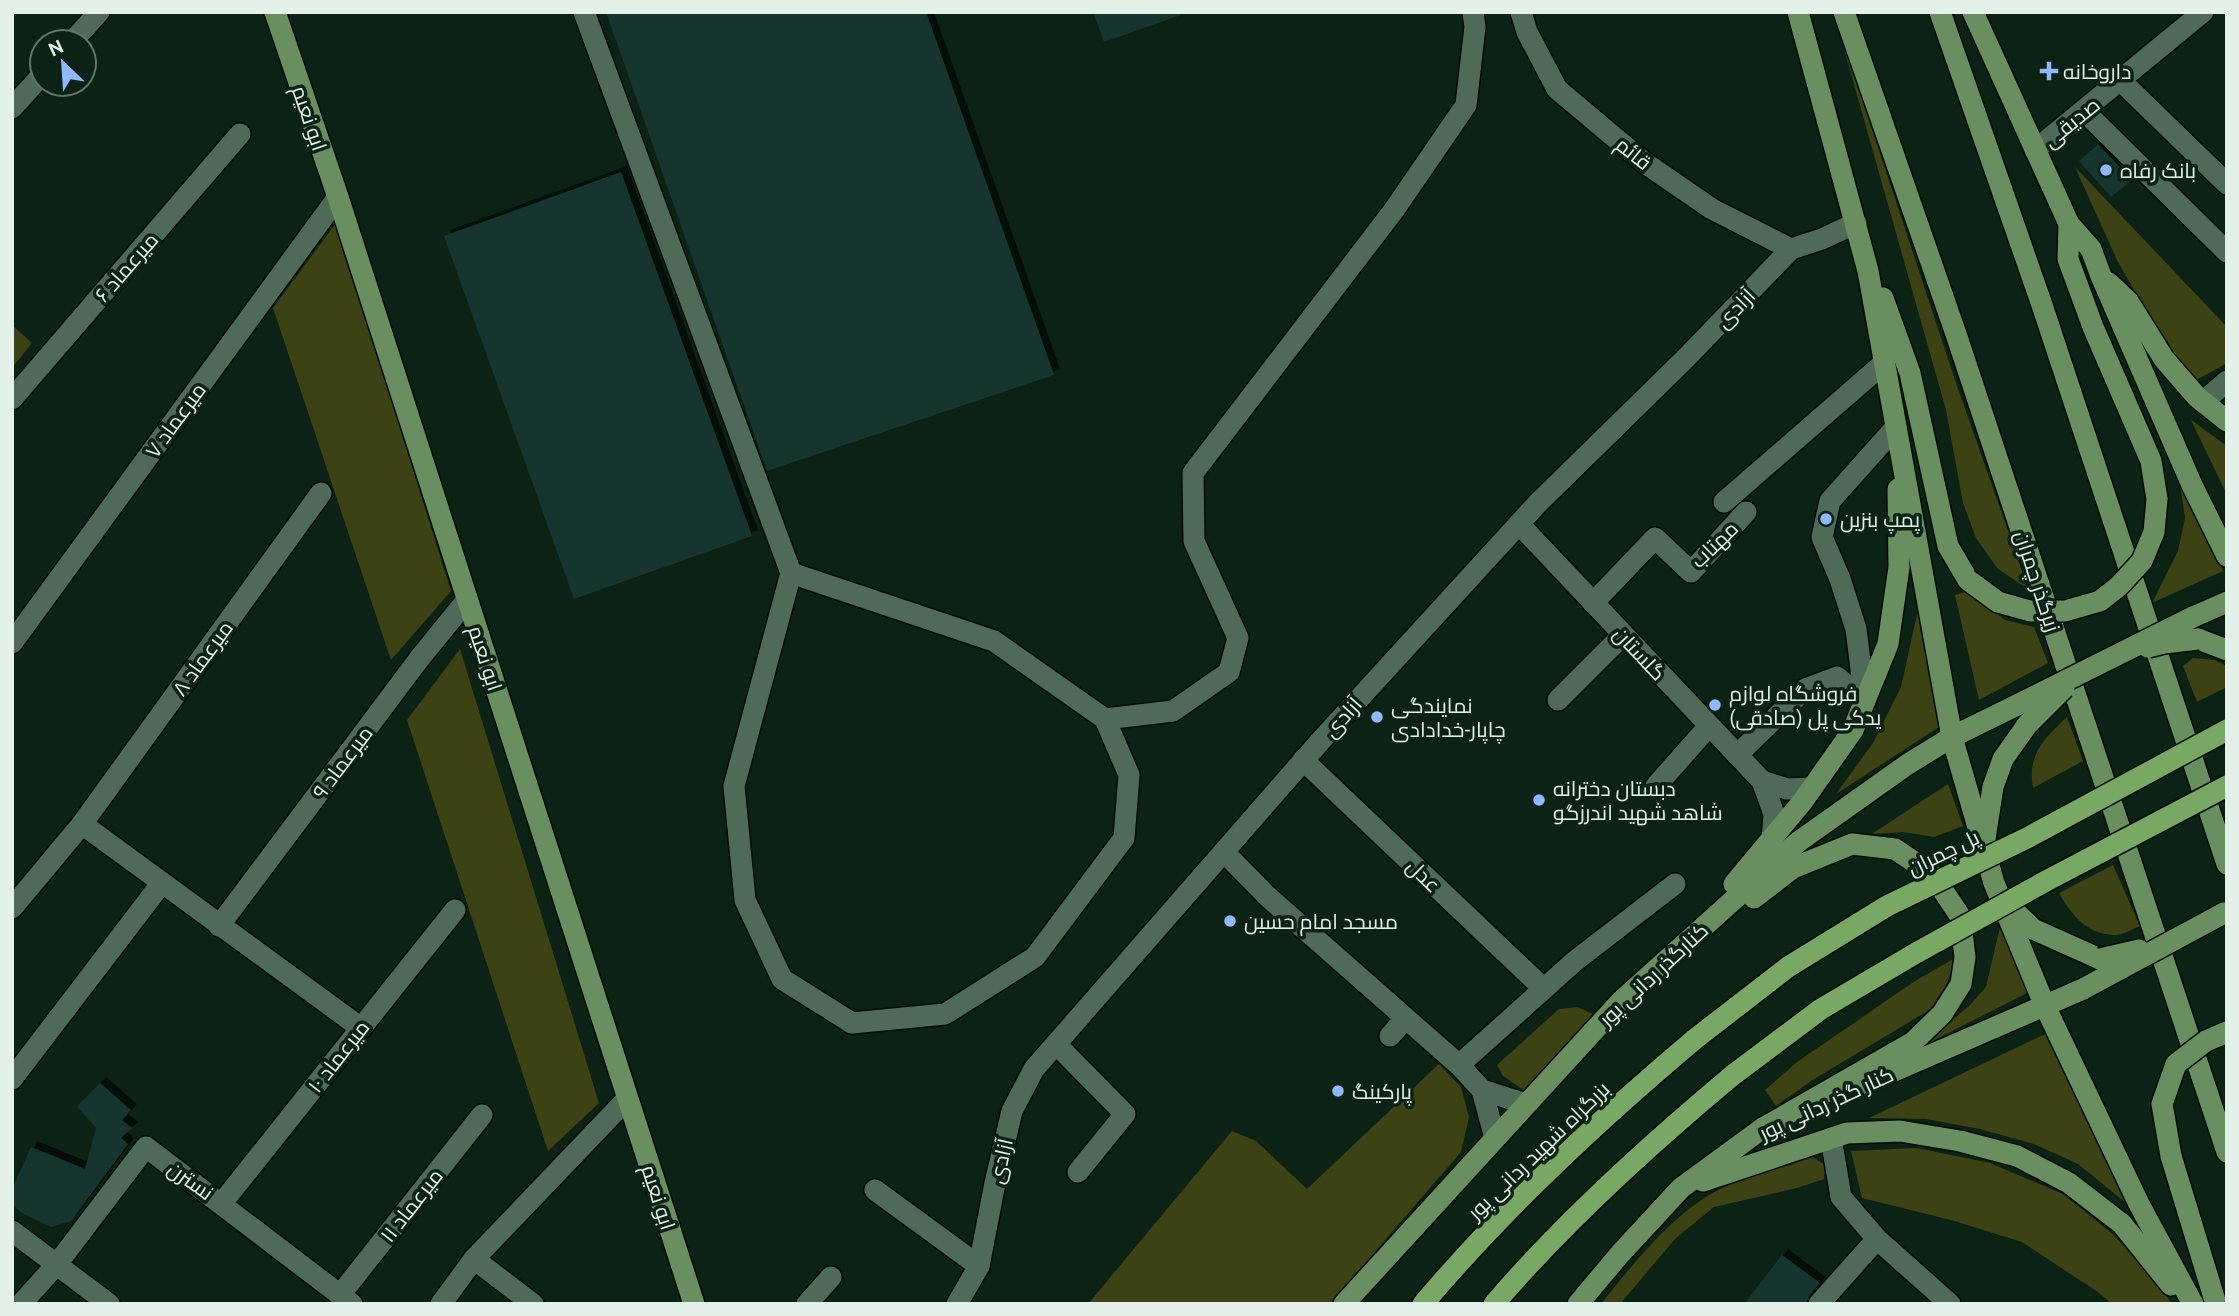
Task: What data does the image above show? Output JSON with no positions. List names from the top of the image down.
{
  "streets": {
    "highway": ["پل چمران", "بزرگراه شهید ردانی پور"],
    "main road": [
      "ابو نعیم",
      "زیرگذر چمران",
      "کنارگذر ردانی پور",
      "کنار گذر ردانی پور"
    ],
    "street": [
      "صدیقی",
      "قائم",
      "میرعماد ۶",
      "آزادی",
      "میرعماد ۷",
      "مهتاب",
      "گلستان",
      "میرعماد ۸",
      "میرعماد ۹",
      "عدل",
      "میرعماد ۱۰",
      "نسترن",
      "میرعماد ۱۱"
    ]
  },
  "crossings": [
    ["ابو نعیم", "میرعماد ۷"],
    ["ابو نعیم", "میرعماد ۹"],
    ["قائم", "آزادی"],
    ["آزادی", "گلستان"],
    ["آزادی", "عدل"],
    ["مهتاب", "گلستان"],
    ["پل چمران", "بزرگراه شهید ردانی پور"],
    ["میرعماد ۱۰", "نسترن"],
    ["نسترن", "میرعماد ۱۱"]
  ],
  "places": {
    "health": ["داروخانه"],
    "other": [
      "بانک رفاه",
      "پمپ بنزین",
      "فروشگاه لوازم یدکی پل (صادقی)",
      "نمایندگی چاپار-خدادادی",
      "دبستان دخترانه شاهد شهید اندرزگو",
      "مسجد امام حسین",
      "پارکینگ"
    ]
  },
  "north": "top left"
}
